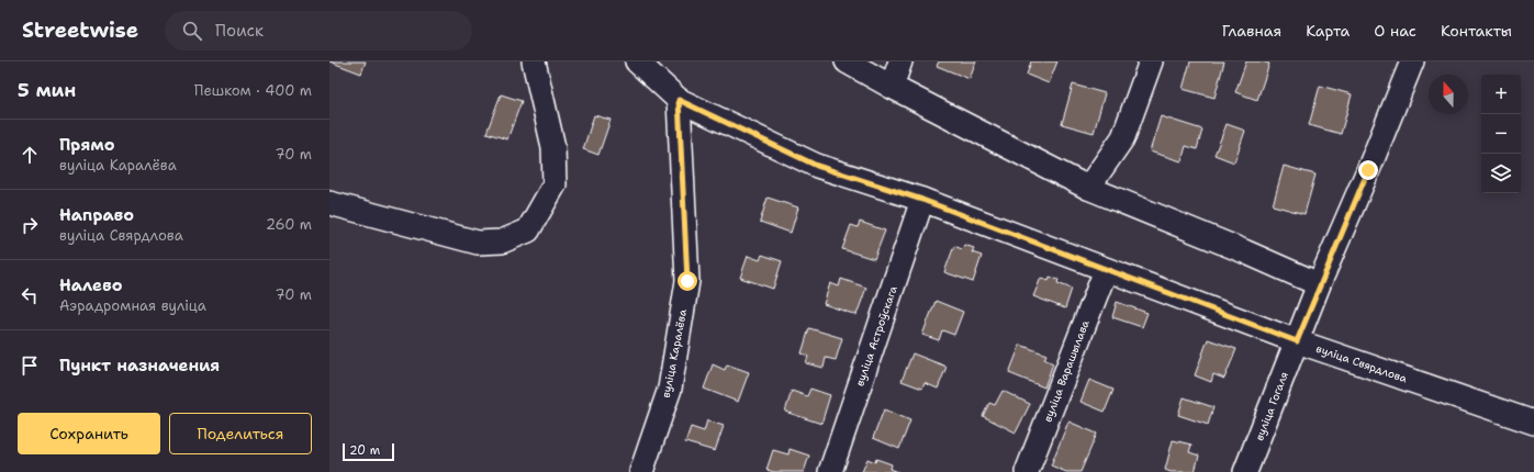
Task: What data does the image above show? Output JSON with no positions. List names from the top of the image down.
{
  "streets": {
    "street": [
      "вуліца Астроўскага",
      "вуліца Каралёва",
      "вуліца Свярдлова",
      "вуліца Варашылава",
      "вуліца Гогаля"
    ]
  },
  "crossings": [
    ["вуліца Астроўскага", "вуліца Свярдлова"],
    ["вуліца Каралёва", "вуліца Свярдлова"],
    ["вуліца Свярдлова", "вуліца Варашылава"],
    ["вуліца Свярдлова", "вуліца Гогаля"]
  ],
  "scale_bar": "20 m",
  "north": "top",
  "page": {
    "header": "Streetwise",
    "search": "Поиск",
    "nav": [
      "Главная",
      "Карта",
      "О нас",
      "Контакты"
    ],
    "heading": ["5 мин", "Пешком · 400 m"],
    "map_buttons": ["+", "−"],
    "list": [
      ["Прямо", "вуліца Каралёва", "70 m"],
      ["Направо", "вуліца Свярдлова", "260 m"],
      ["Налево", "Аэрадромная вуліца", "70 m"],
      "Пункт назначения"
    ],
    "buttons": ["Сохранить", "Поделиться"],
    "scale": "20 m"
  }
}
